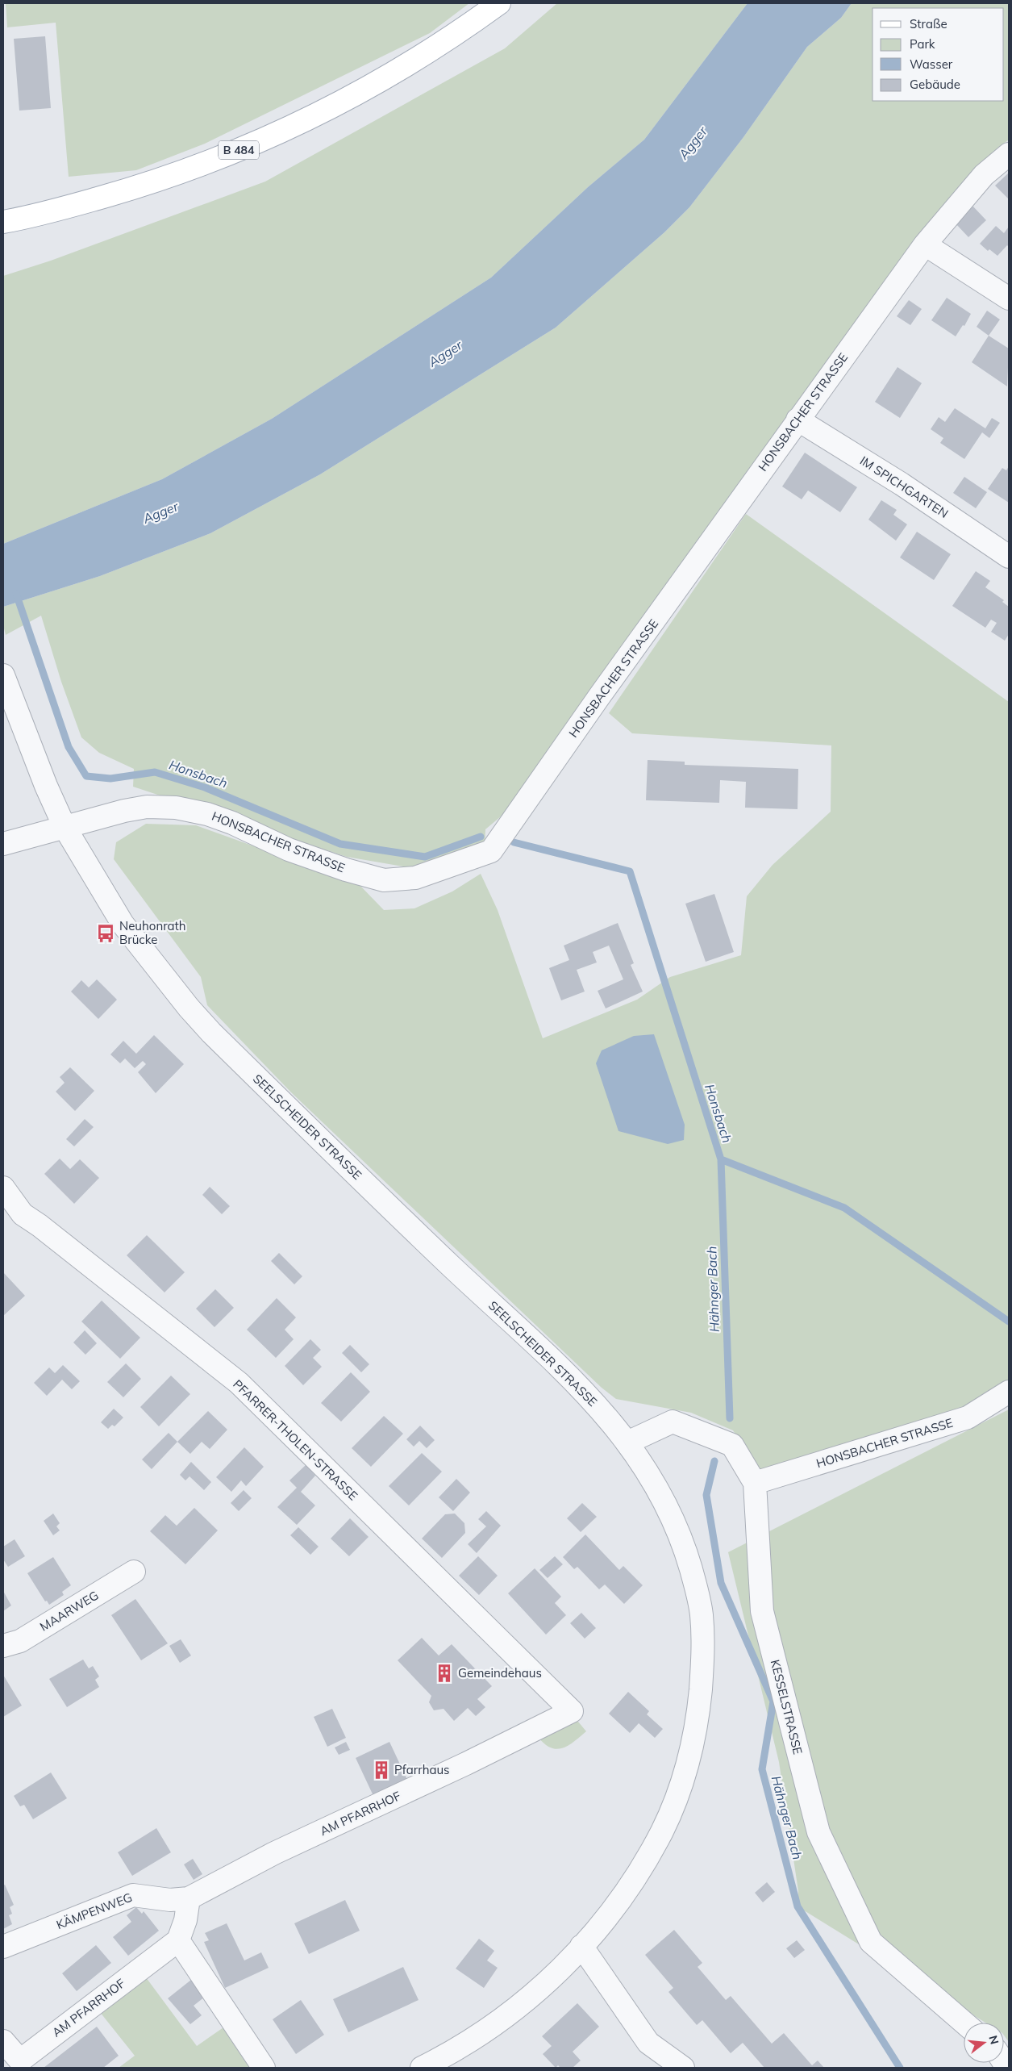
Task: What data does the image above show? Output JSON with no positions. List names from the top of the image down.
{
  "streets": {
    "main road": ["B 484"],
    "street": [
      "HONSBACHER STRASSE",
      "IM SPICHGARTEN",
      "SEELSCHEIDER STRASSE",
      "PFARRER-THOLEN-STRASSE",
      "MAARWEG",
      "KESSELSTRASSE",
      "AM PFARRHOF",
      "KÄMPENWEG"
    ]
  },
  "crossings": [
    ["HONSBACHER STRASSE", "IM SPICHGARTEN"],
    ["HONSBACHER STRASSE", "SEELSCHEIDER STRASSE"],
    ["HONSBACHER STRASSE", "KESSELSTRASSE"],
    ["SEELSCHEIDER STRASSE", "KESSELSTRASSE"],
    ["PFARRER-THOLEN-STRASSE", "AM PFARRHOF"],
    ["AM PFARRHOF", "KÄMPENWEG"]
  ],
  "water": ["Agger", "Honsbach", "Hähnger Bach"],
  "places": {
    "bus stop": ["Neuhonrath Brücke"],
    "building": ["Gemeindehaus", "Pfarrhaus"]
  },
  "legend": [
    "Straße",
    "Park",
    "Wasser",
    "Gebäude"
  ],
  "north": "right"
}
